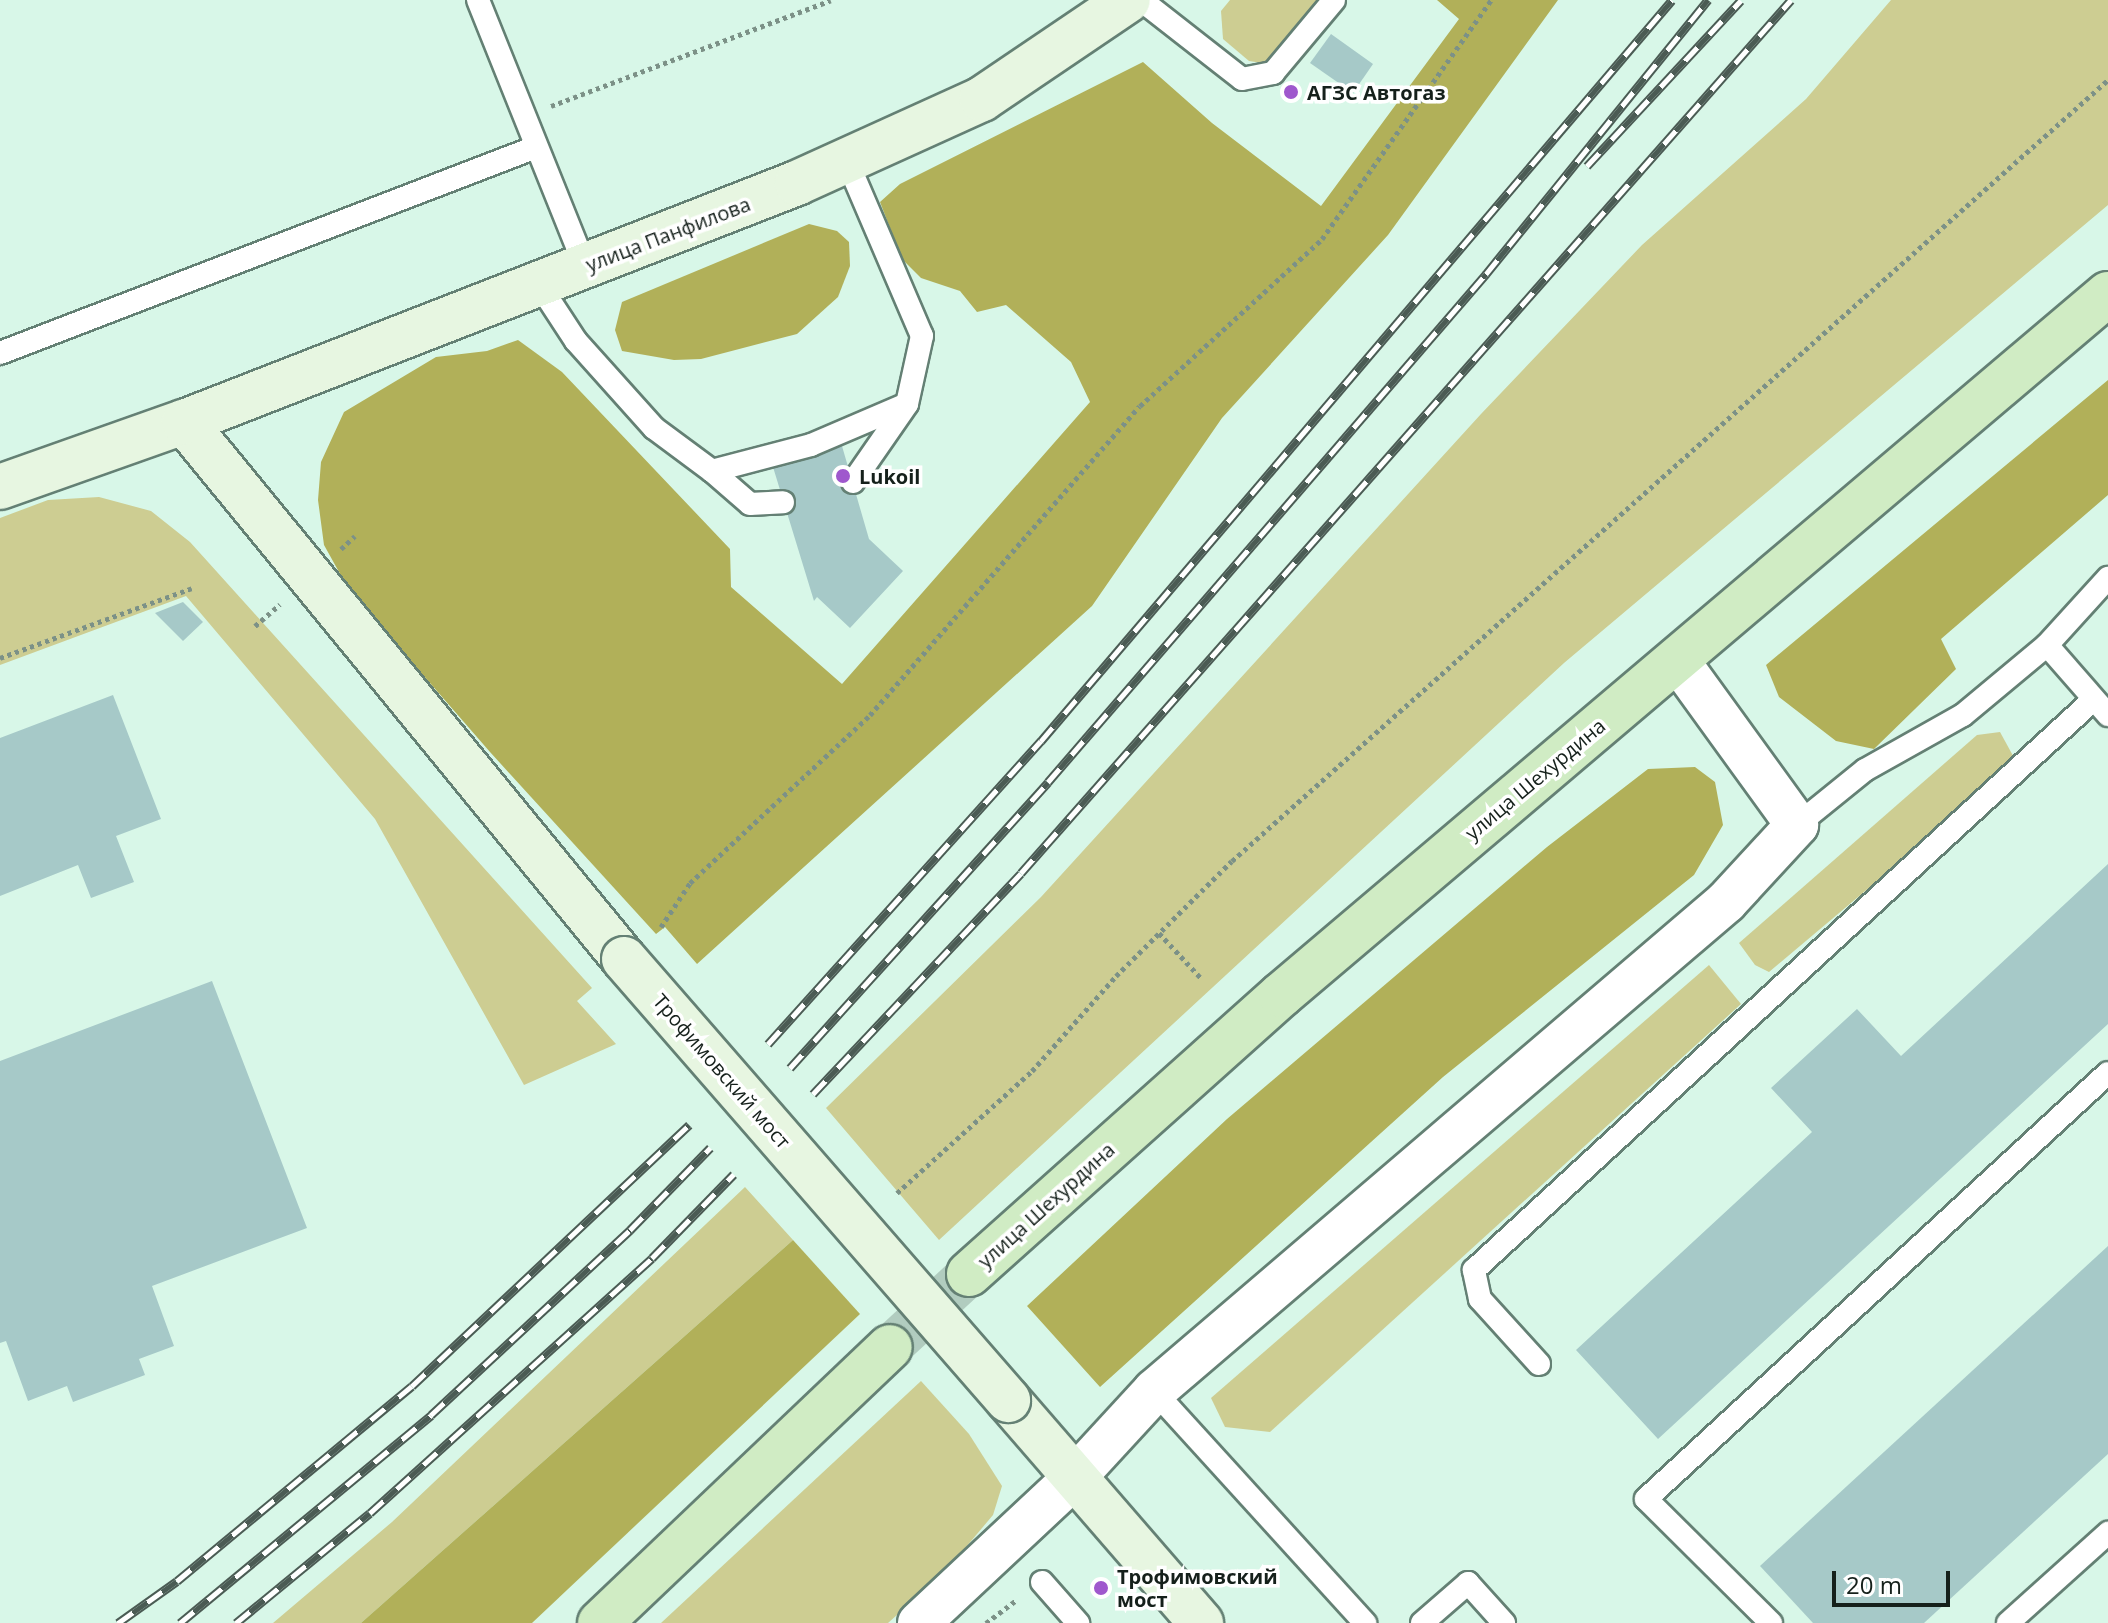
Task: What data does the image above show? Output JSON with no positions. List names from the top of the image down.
{
  "streets": {
    "main road": ["улица Шехурдина"],
    "street": ["улица Панфилова", "Трофимовский мост"]
  },
  "crossings": [
    ["улица Панфилова", "Трофимовский мост"]
  ],
  "places": ["АГЗС Автогаз", "Lukoil", "Трофимовский мост"],
  "scale_bar": "20 m"
}
